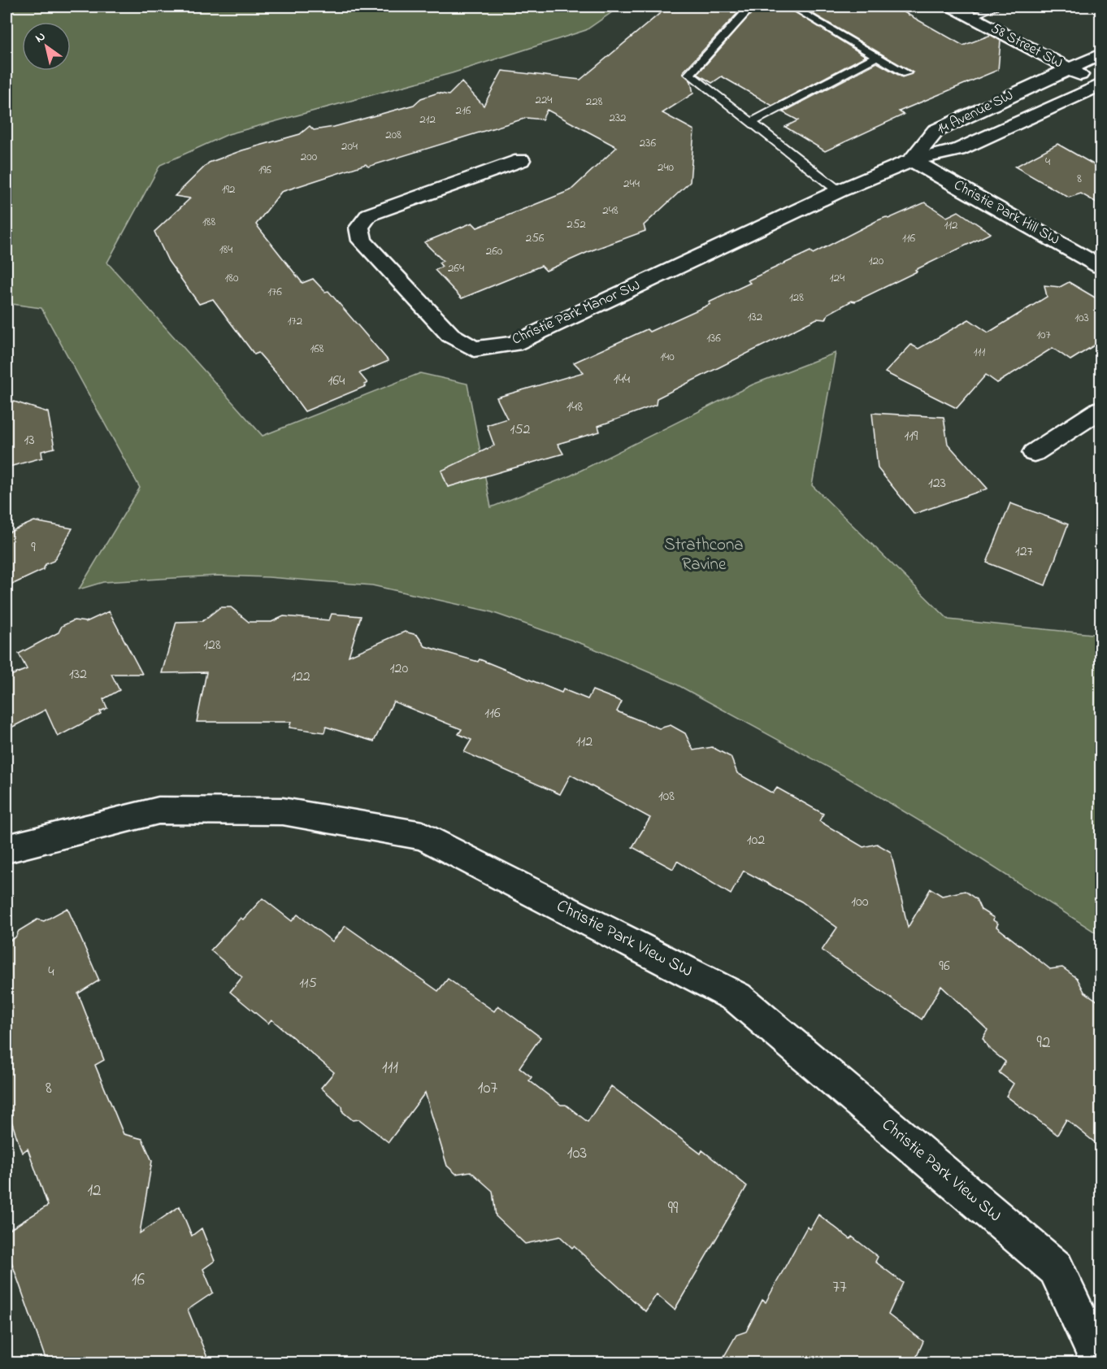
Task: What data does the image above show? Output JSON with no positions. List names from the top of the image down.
{
  "streets": {
    "street": [
      "58 Street SW",
      "14 Avenue SW",
      "Christie Park Hill SW",
      "Christie Park Manor SW",
      "Christie Park View SW"
    ]
  },
  "crossings": [
    ["58 Street SW", "14 Avenue SW"],
    ["14 Avenue SW", "Christie Park Hill SW"],
    ["14 Avenue SW", "Christie Park Manor SW"],
    ["Christie Park Hill SW", "Christie Park Manor SW"]
  ],
  "parks": ["Strathcona Ravine"],
  "house_numbers": [
    "224",
    "228",
    "216",
    "232",
    "212",
    "208",
    "236",
    "204",
    "200",
    "4",
    "240",
    "196",
    "8",
    "244",
    "192",
    "248",
    "188",
    "252",
    "112",
    "256",
    "116",
    "184",
    "260",
    "120",
    "264",
    "180",
    "124",
    "176",
    "128",
    "132",
    "103",
    "172",
    "107",
    "136",
    "168",
    "111",
    "140",
    "144",
    "164",
    "148",
    "152",
    "119",
    "13",
    "123",
    "9",
    "127",
    "128",
    "120",
    "132",
    "122",
    "116",
    "112",
    "108",
    "102",
    "100",
    "96",
    "4",
    "115",
    "92",
    "111",
    "8",
    "107",
    "103",
    "12",
    "99",
    "16",
    "77"
  ],
  "north": "top left"
}
